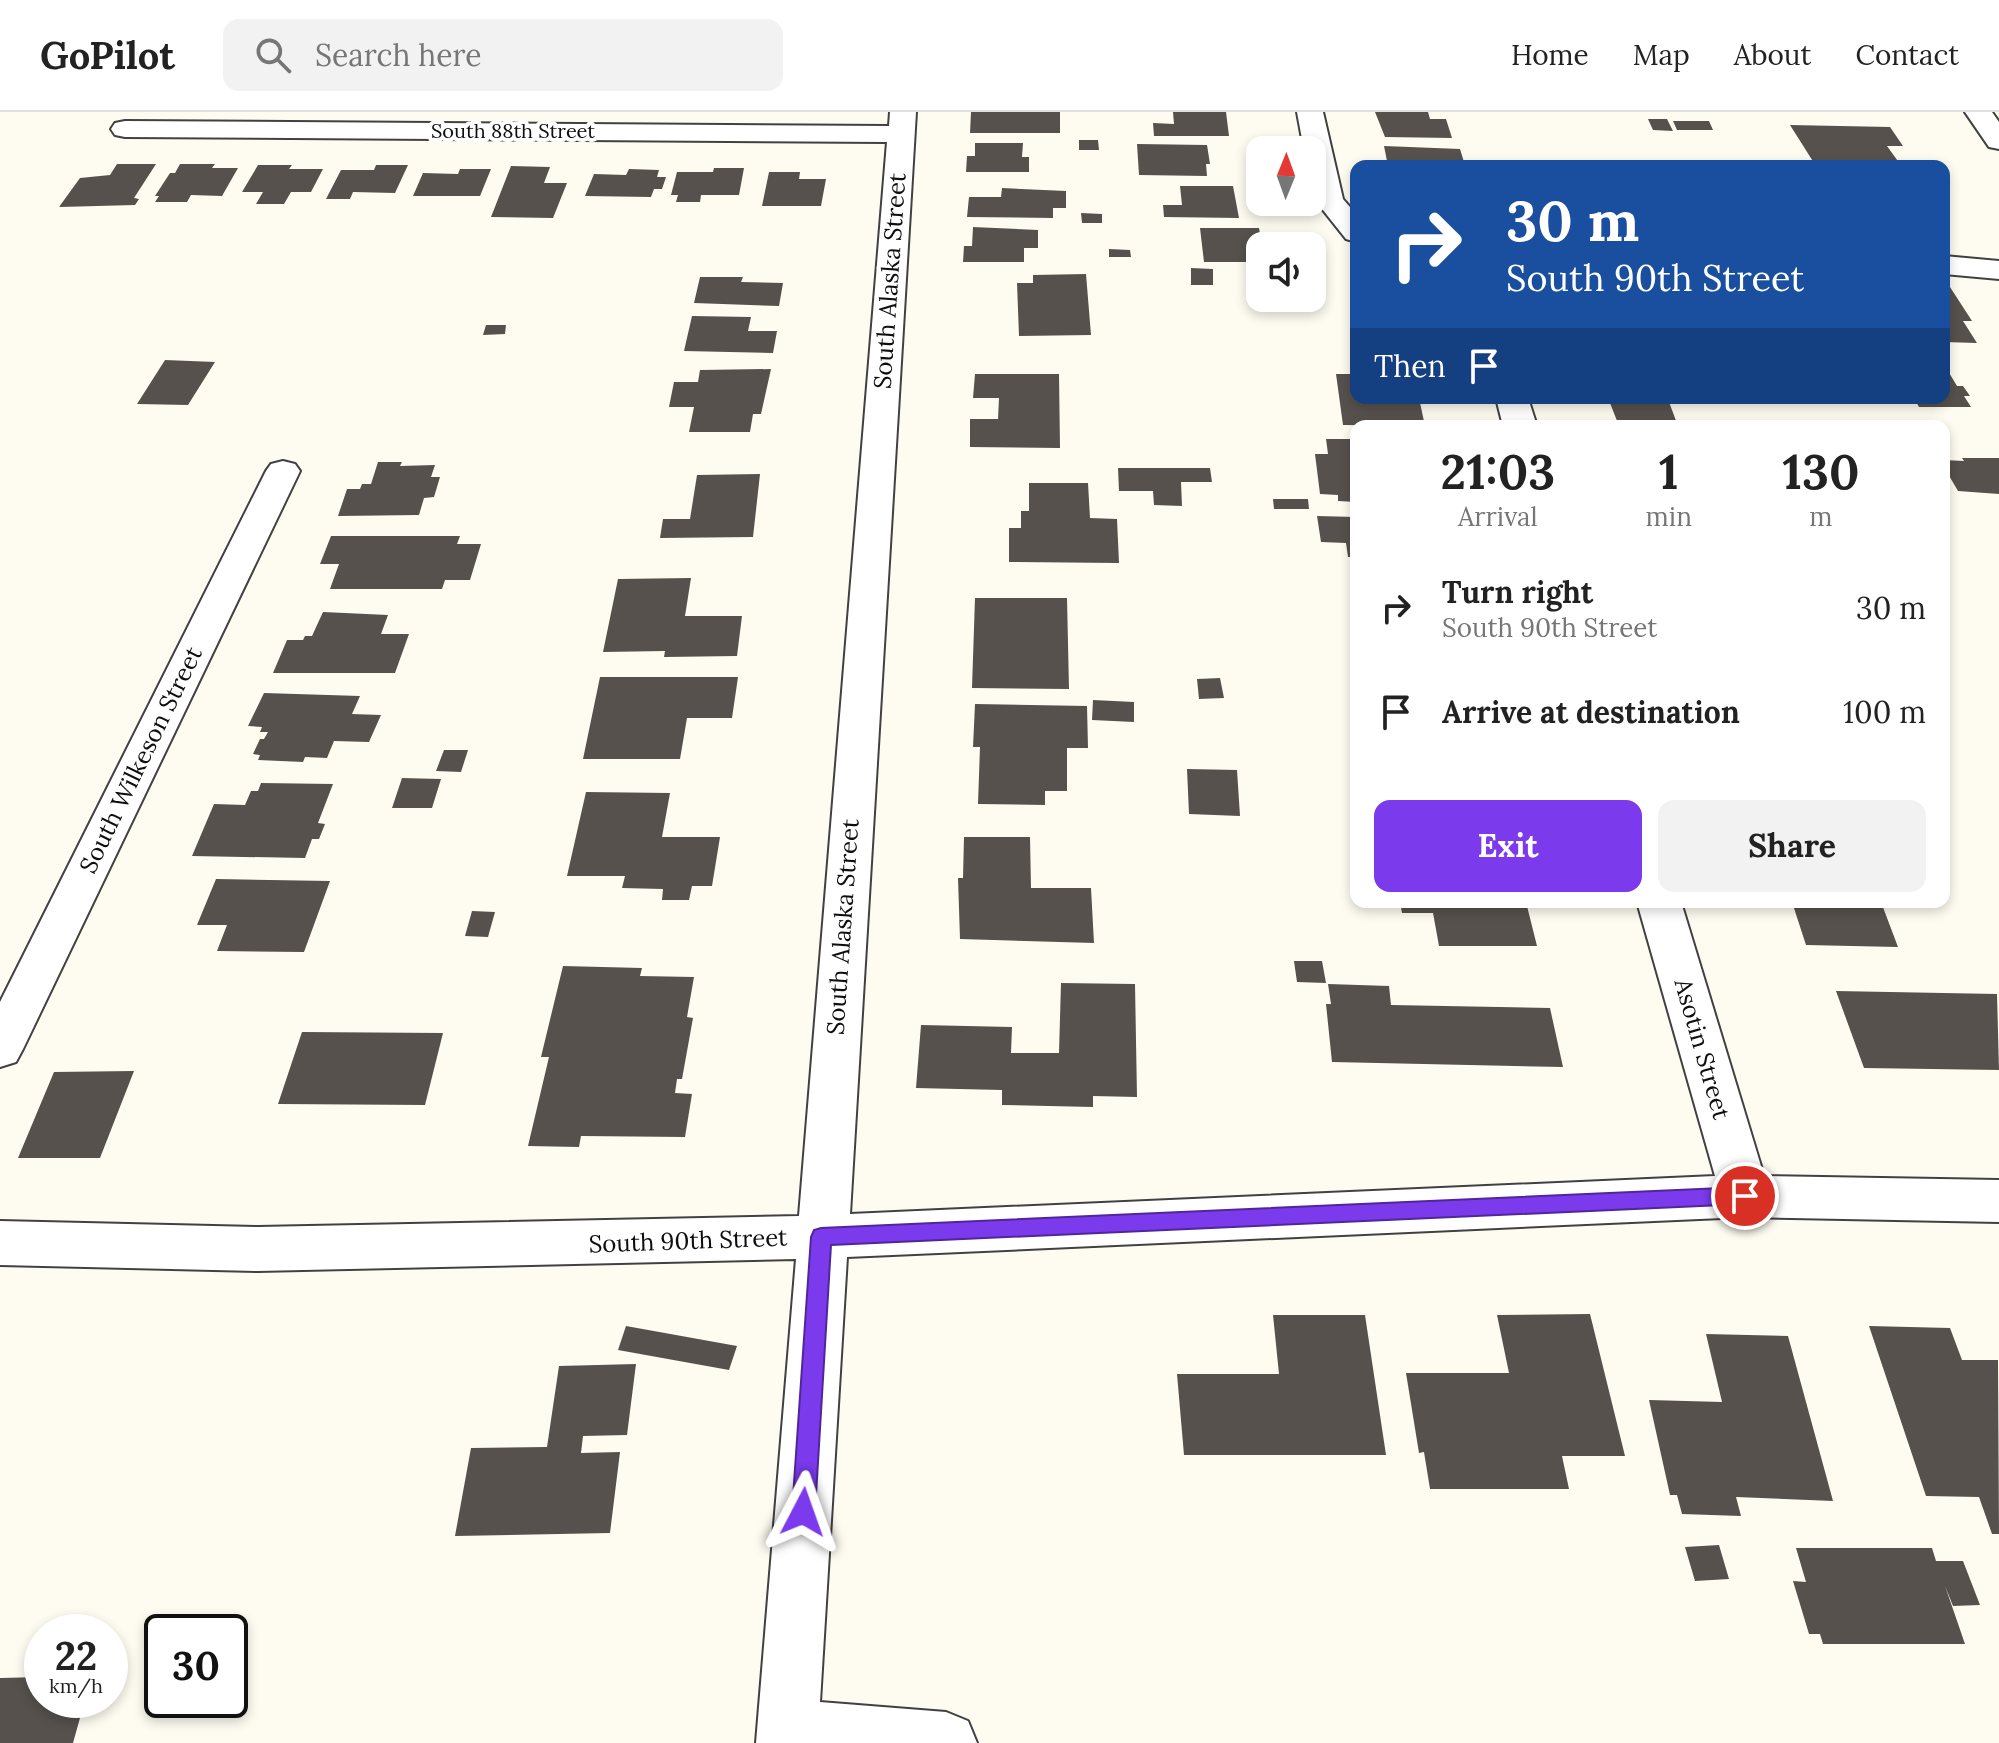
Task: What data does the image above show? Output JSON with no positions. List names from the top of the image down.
{
  "streets": {
    "street": [
      "South 88th Street",
      "South Alaska Street",
      "South Wilkeson Street",
      "Asotin Street",
      "South 90th Street"
    ]
  },
  "crossings": [
    ["South 88th Street", "South Alaska Street"],
    ["South Alaska Street", "South 90th Street"],
    ["Asotin Street", "South 90th Street"]
  ],
  "north": "top",
  "page": {
    "header": "GoPilot",
    "search": "Search here",
    "nav": [
      "Home",
      "Map",
      "About",
      "Contact"
    ],
    "turn": ["30 m", "South 90th Street"],
    "then": "Then",
    "eta": [
      "21:03",
      "Arrival",
      "1",
      "min",
      "130",
      "m"
    ],
    "list": [
      {
        "name": "Turn right",
        "note": "South 90th Street",
        "value": "30 m"
      },
      {
        "name": "Arrive at destination",
        "value": "100 m"
      }
    ],
    "buttons": ["Exit", "Share"],
    "speed": "22 km/h",
    "limit": "30"
  }
}
